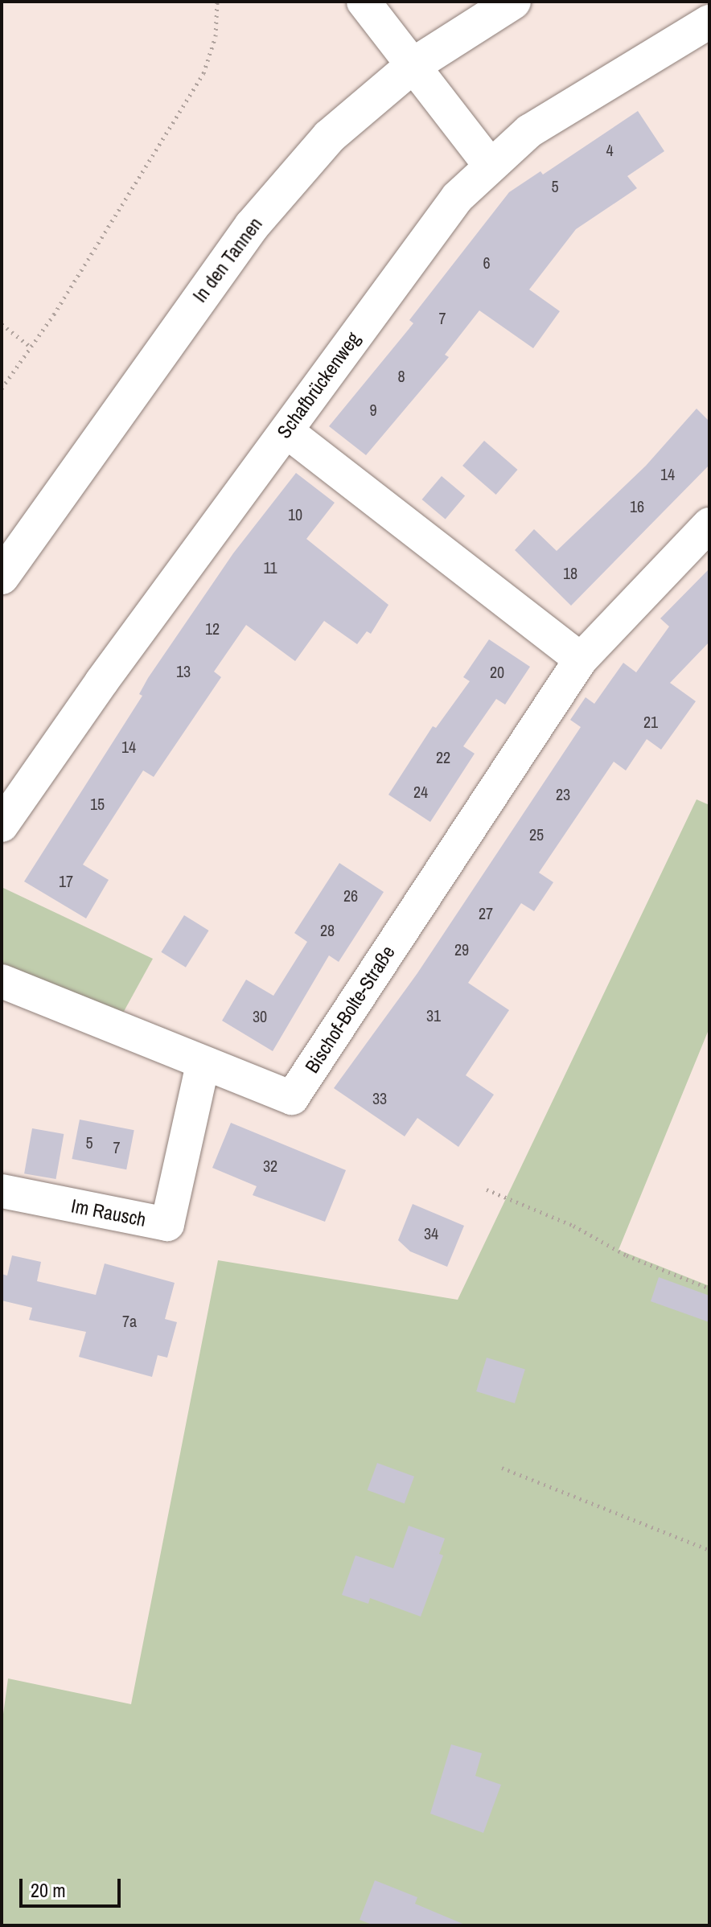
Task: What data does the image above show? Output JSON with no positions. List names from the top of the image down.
{
  "streets": {
    "street": [
      "In den Tannen",
      "Schafbrückenweg",
      "Bischof-Bolte-Straße",
      "Im Rausch"
    ]
  },
  "crossings": [
    ["Bischof-Bolte-Straße", "Im Rausch"]
  ],
  "house_numbers": [
    "4",
    "5",
    "6",
    "7",
    "8",
    "9",
    "14",
    "16",
    "10",
    "11",
    "18",
    "12",
    "13",
    "20",
    "21",
    "14",
    "22",
    "24",
    "23",
    "15",
    "25",
    "17",
    "26",
    "27",
    "28",
    "29",
    "31",
    "30",
    "33",
    "5",
    "7",
    "32",
    "34",
    "7a"
  ],
  "scale_bar": "20 m"
}
